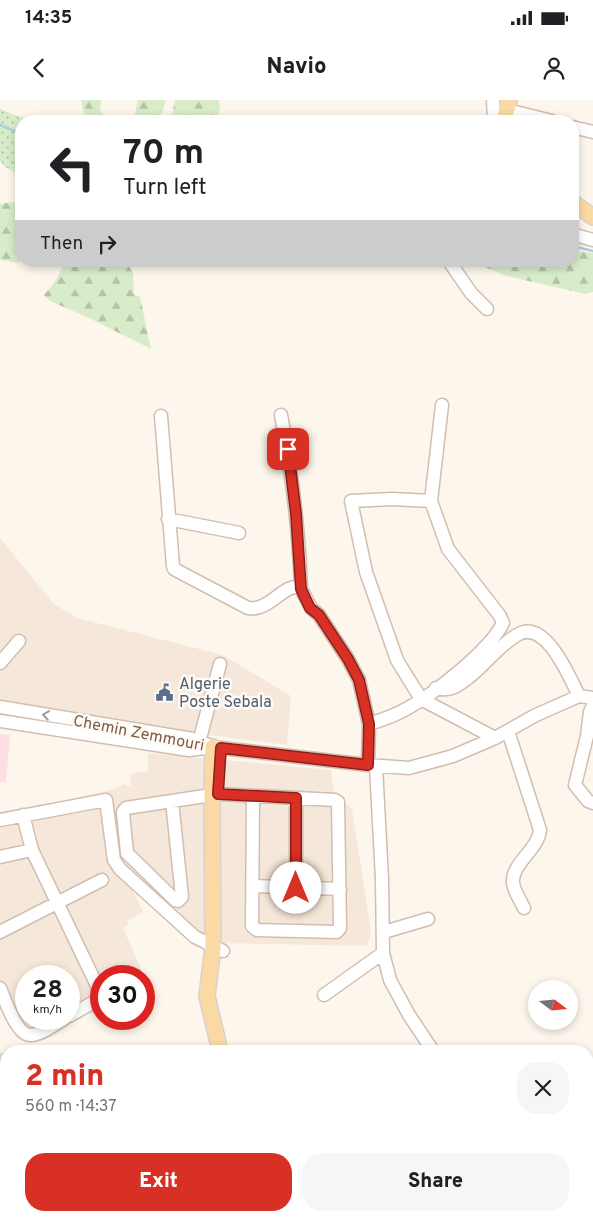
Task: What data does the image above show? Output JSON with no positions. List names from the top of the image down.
{
  "streets": {
    "street": ["Chemin Zemmouri"]
  },
  "places": {
    "public building": ["Algerie Poste Sebala"]
  },
  "north": "right",
  "page": {
    "status": "14:35",
    "header": "Navio",
    "turn": ["70 m", "Turn left"],
    "then": "Then",
    "speed": "28 km/h",
    "limit": "30",
    "heading": ["2 min", "560 m · 14:37"],
    "buttons": ["Exit", "Share"]
  }
}
